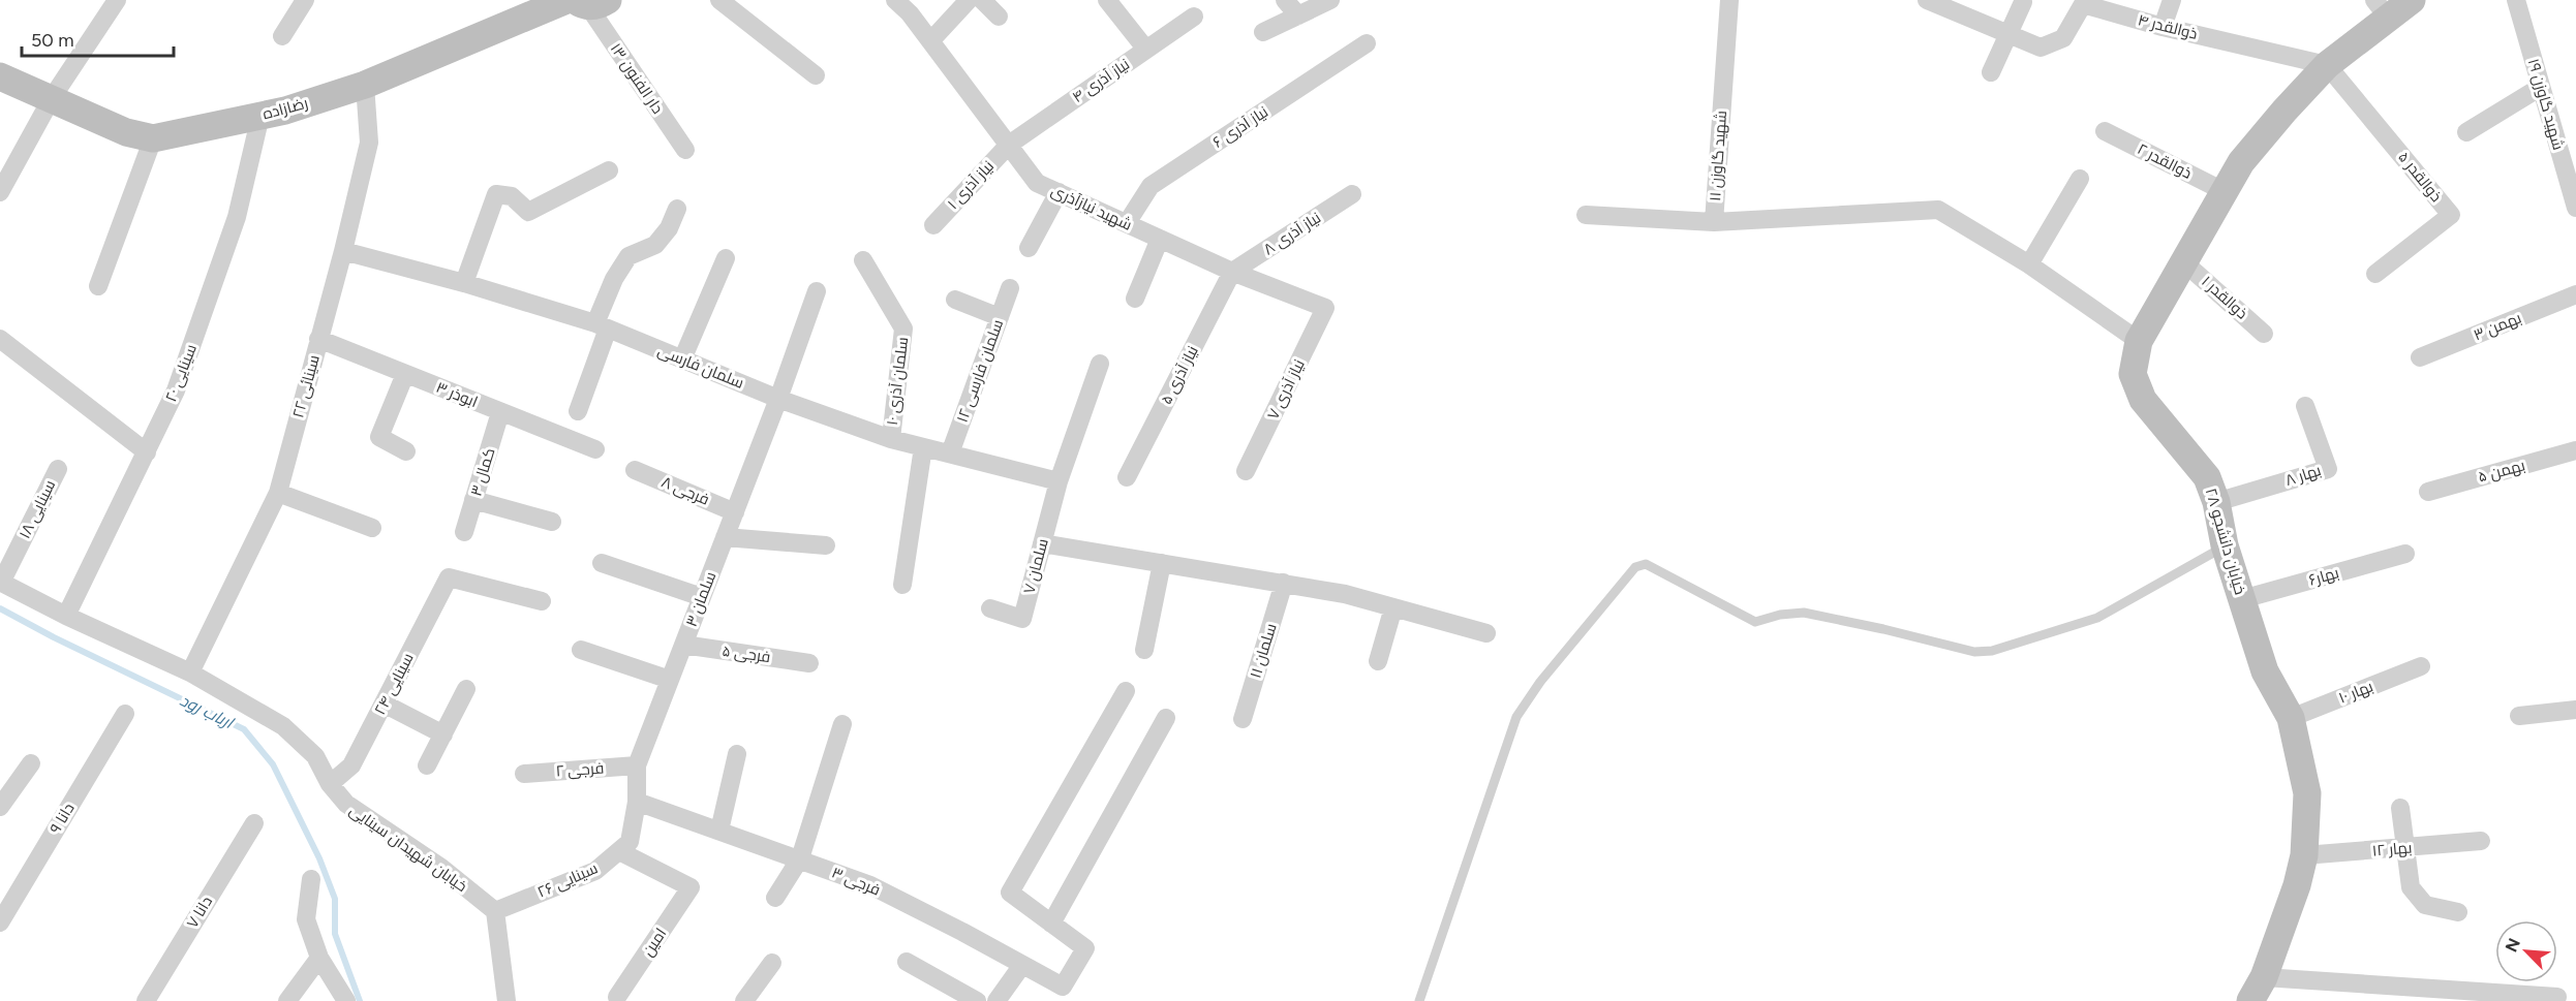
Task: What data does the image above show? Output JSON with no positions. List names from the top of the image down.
{
  "streets": {
    "street": [
      "ذوالقدر ۴",
      "دار الفنون ۱۳",
      "نیاز آذری ۴",
      "شهید گاوزن ۱۹",
      "رضازاده",
      "نیاز آذری ۶",
      "شهید گاوزن ۱۱",
      "ذوالقدر ۲",
      "ذوالقدر ۵",
      "نیاز آذری ۱",
      "شهید نیازآذری",
      "نیاز آذری ۸",
      "ذوالقدر ۱",
      "بهمن ۳",
      "سلمان فارسی",
      "سلمان فارسی ۱۲",
      "سینایی ۲۰",
      "نیاز آذری ۵",
      "سلمان آذری ۱۰",
      "سینائی ۲۲",
      "نیاز آذری ۷",
      "ابوذر ۳",
      "بهمن ۵",
      "کمال ۳",
      "بهار ۸",
      "فرجی ۸",
      "سینایی ۱۸",
      "خیابان دانشجو ۲۸",
      "سلمان ۷",
      "بهار۶",
      "سلمان ۳",
      "سلمان ۱۱",
      "فرجی ۵",
      "سینایی ۲۴",
      "بهار ۱۰",
      "فرجی ۲",
      "دانا ۹",
      "خیابان شهیدان سینایی",
      "بهار ۱۲",
      "سینایی ۲۶",
      "فرجی ۳",
      "دانا ۷",
      "امین"
    ]
  },
  "crossings": [
    ["ذوالقدر ۴", "ذوالقدر ۵"],
    ["ذوالقدر ۴", "خیابان دانشجو ۲۸"],
    ["دار الفنون ۱۳", "رضازاده"],
    ["نیاز آذری ۴", "نیاز آذری ۱"],
    ["نیاز آذری ۴", "شهید نیازآذری"],
    ["رضازاده", "سینایی ۲۰"],
    ["رضازاده", "سینائی ۲۲"],
    ["نیاز آذری ۶", "شهید نیازآذری"],
    ["ذوالقدر ۲", "خیابان دانشجو ۲۸"],
    ["ذوالقدر ۵", "خیابان دانشجو ۲۸"],
    ["نیاز آذری ۱", "شهید نیازآذری"],
    ["شهید نیازآذری", "نیاز آذری ۸"],
    ["شهید نیازآذری", "نیاز آذری ۵"],
    ["شهید نیازآذری", "نیاز آذری ۷"],
    ["نیاز آذری ۸", "نیاز آذری ۵"],
    ["ذوالقدر ۱", "خیابان دانشجو ۲۸"],
    ["سلمان فارسی", "سلمان فارسی ۱۲"],
    ["سلمان فارسی", "سلمان آذری ۱۰"],
    ["سلمان فارسی", "سینائی ۲۲"],
    ["سلمان فارسی", "سلمان ۷"],
    ["سلمان فارسی", "سلمان ۳"],
    ["سینایی ۲۰", "خیابان شهیدان سینایی"],
    ["سینائی ۲۲", "ابوذر ۳"],
    ["سینائی ۲۲", "خیابان شهیدان سینایی"],
    ["ابوذر ۳", "کمال ۳"],
    ["بهار ۸", "خیابان دانشجو ۲۸"],
    ["فرجی ۸", "سلمان ۳"],
    ["سینایی ۱۸", "خیابان شهیدان سینایی"],
    ["خیابان دانشجو ۲۸", "بهار۶"],
    ["خیابان دانشجو ۲۸", "بهار ۱۰"],
    ["خیابان دانشجو ۲۸", "بهار ۱۲"],
    ["سلمان ۳", "فرجی ۵"],
    ["سلمان ۳", "فرجی ۲"],
    ["سلمان ۳", "سینایی ۲۶"],
    ["سلمان ۳", "فرجی ۳"],
    ["سینایی ۲۴", "خیابان شهیدان سینایی"],
    ["خیابان شهیدان سینایی", "سینایی ۲۶"],
    ["سینایی ۲۶", "فرجی ۳"],
    ["سینایی ۲۶", "امین"]
  ],
  "water": ["ارباب رود"],
  "scale_bar": "50 m",
  "north": "top left"
}
